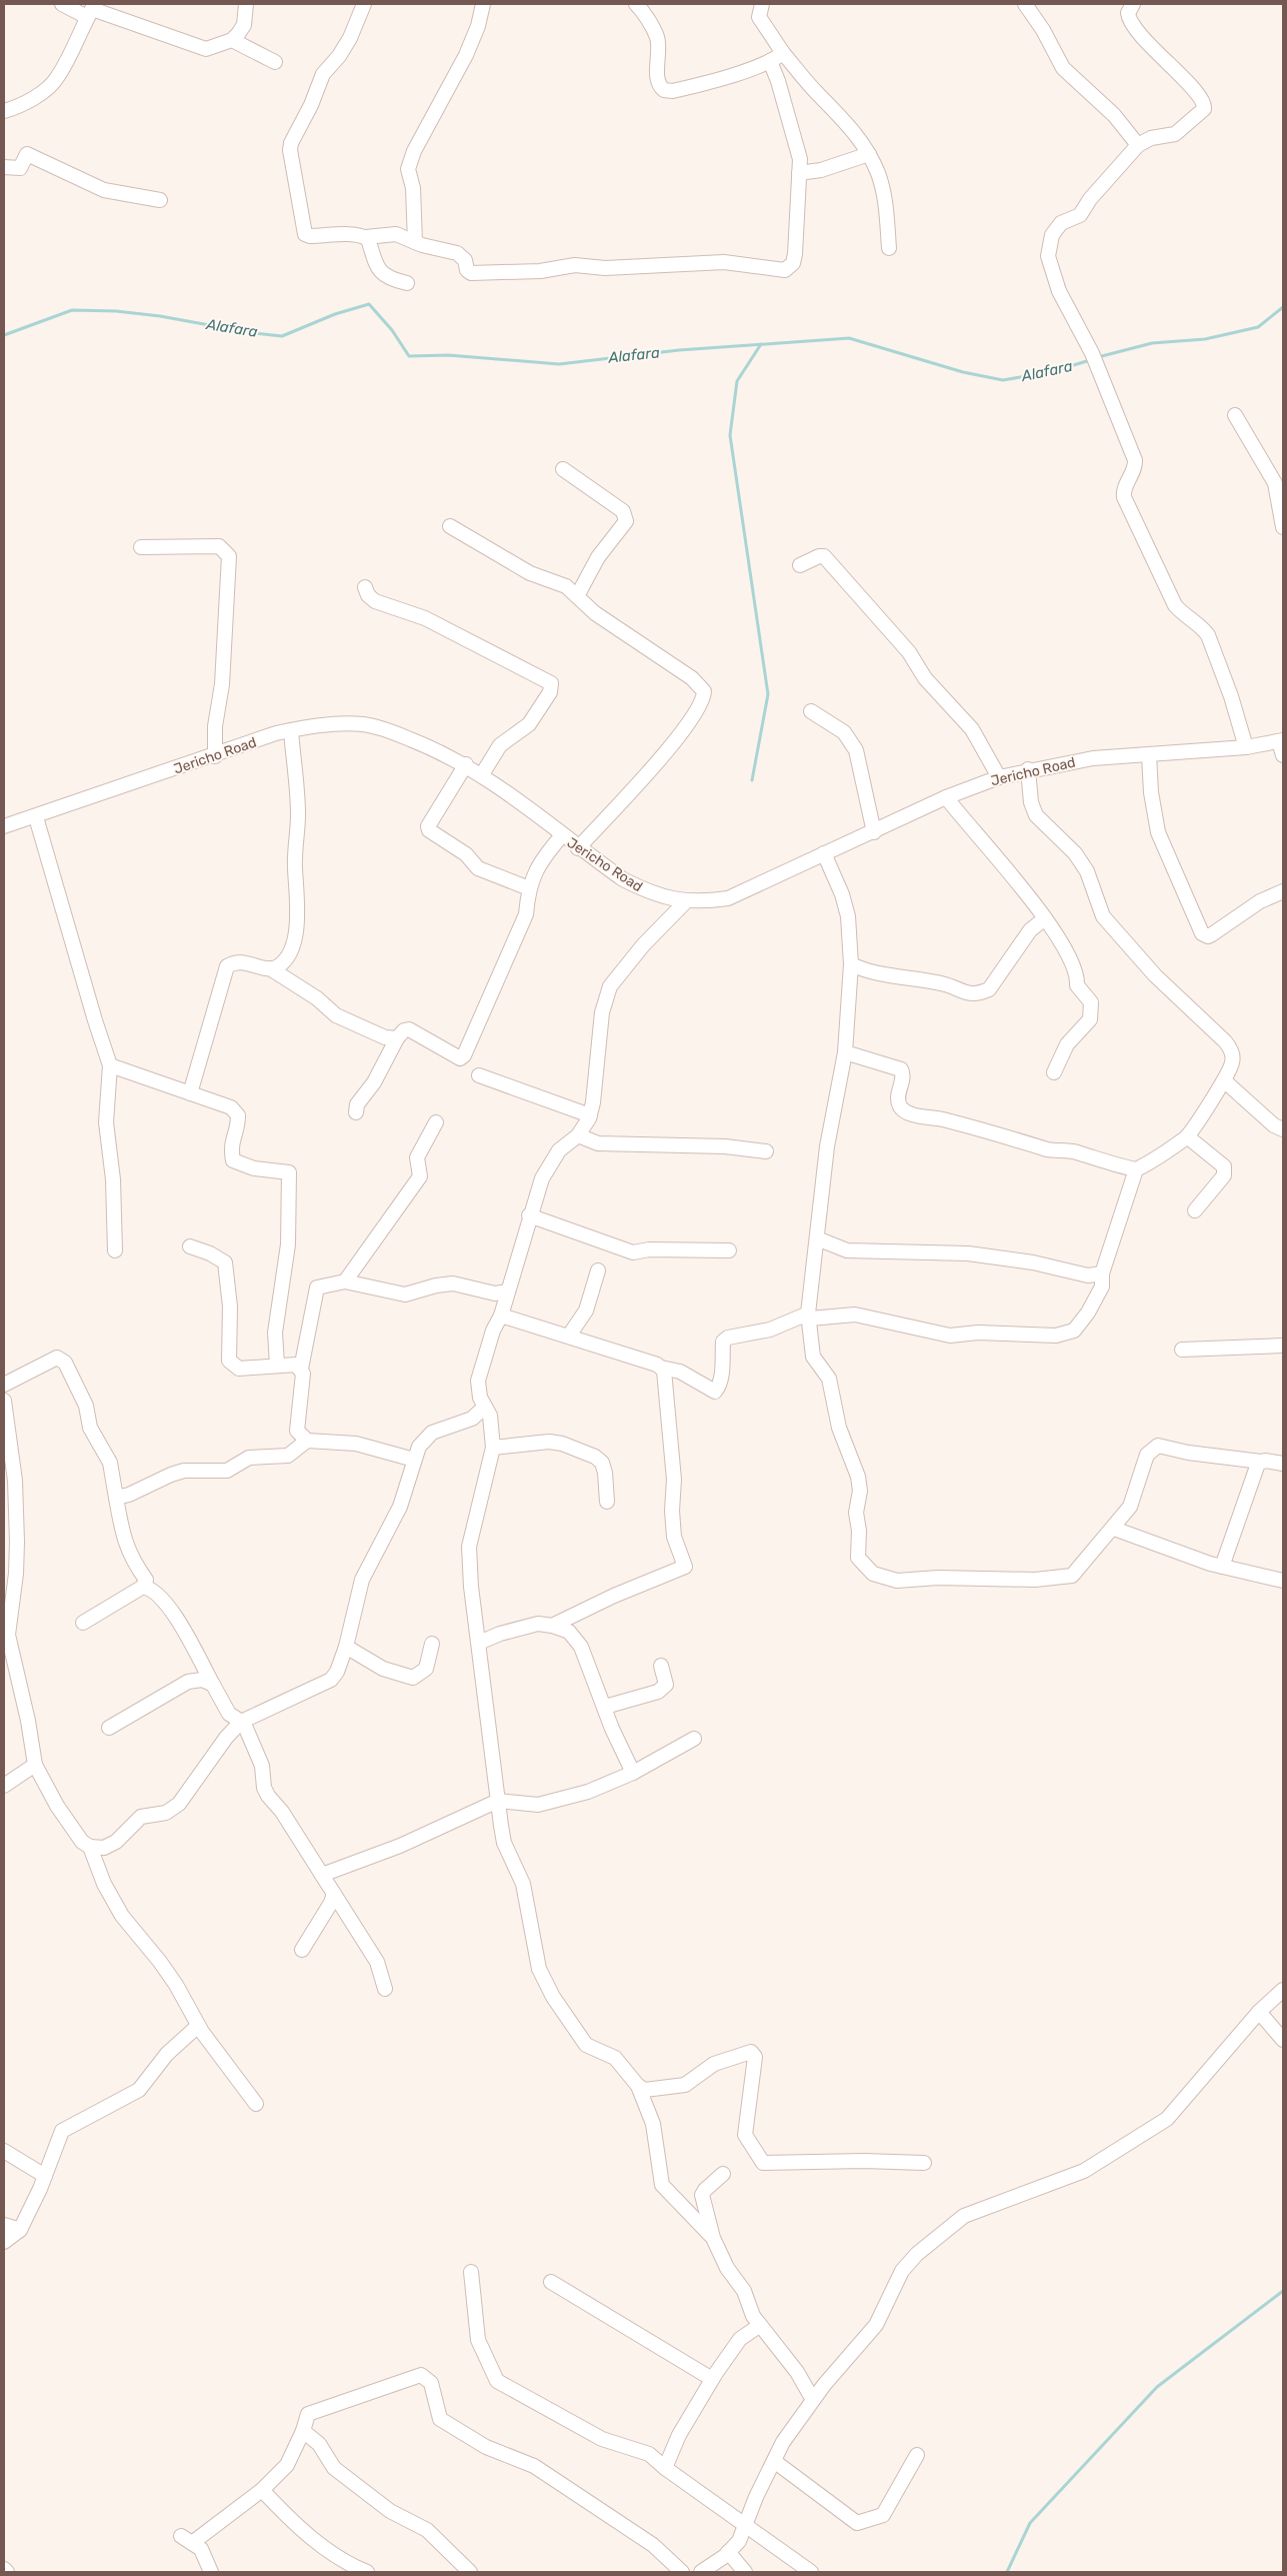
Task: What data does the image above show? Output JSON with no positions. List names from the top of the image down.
{
  "streets": {
    "street": ["Jericho Road"]
  },
  "water": ["Alafara"]
}
